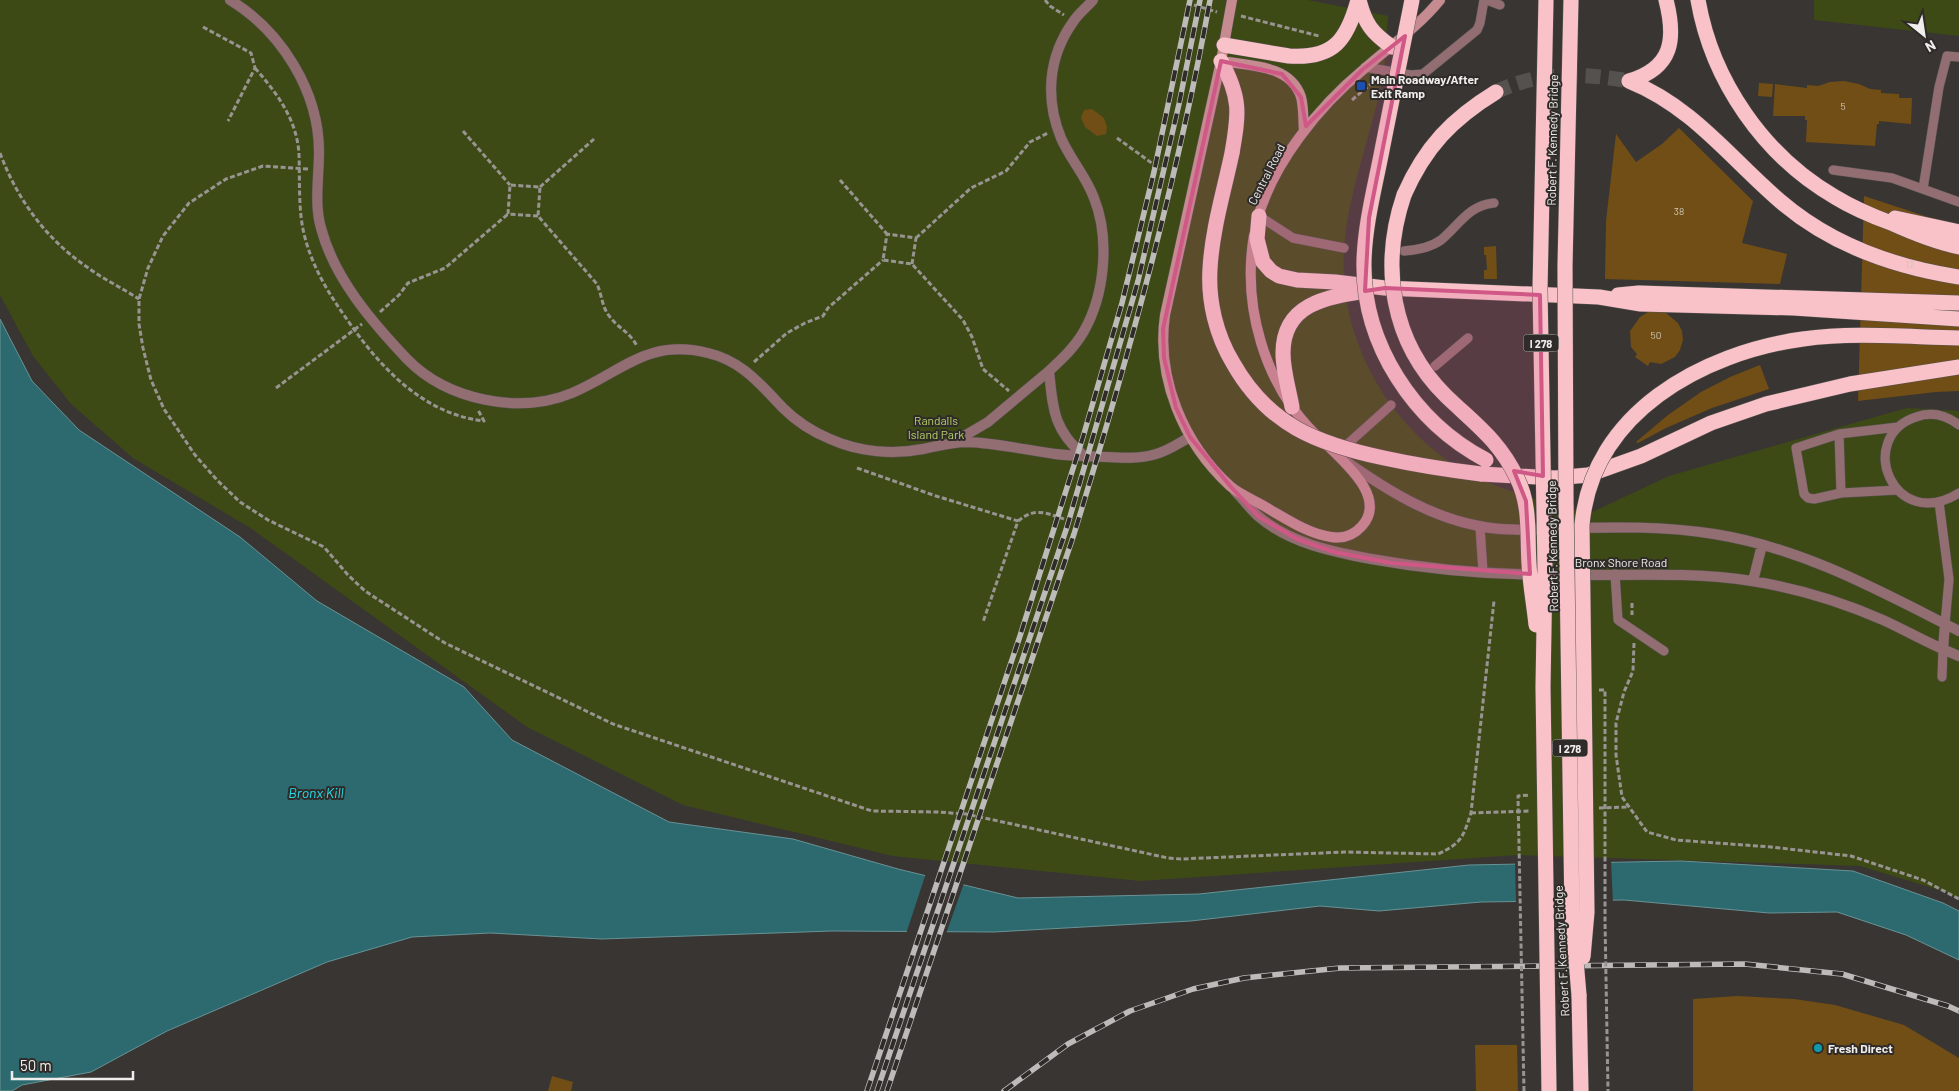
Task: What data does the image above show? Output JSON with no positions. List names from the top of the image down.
{
  "streets": {
    "highway": ["Robert F. Kennedy Bridge", "I 278"],
    "street": ["Central Road", "Bronx Shore Road"]
  },
  "crossings": [
    ["Central Road", "Bronx Shore Road"]
  ],
  "water": ["Bronx Kill"],
  "parks": ["Randalls Island Park"],
  "places": {
    "transit": ["Main Roadway/After Exit Ramp"],
    "other": ["Fresh Direct"]
  },
  "house_numbers": [
    "5",
    "38",
    "12",
    "50"
  ],
  "scale_bar": "50 m",
  "north": "bottom right"
}
